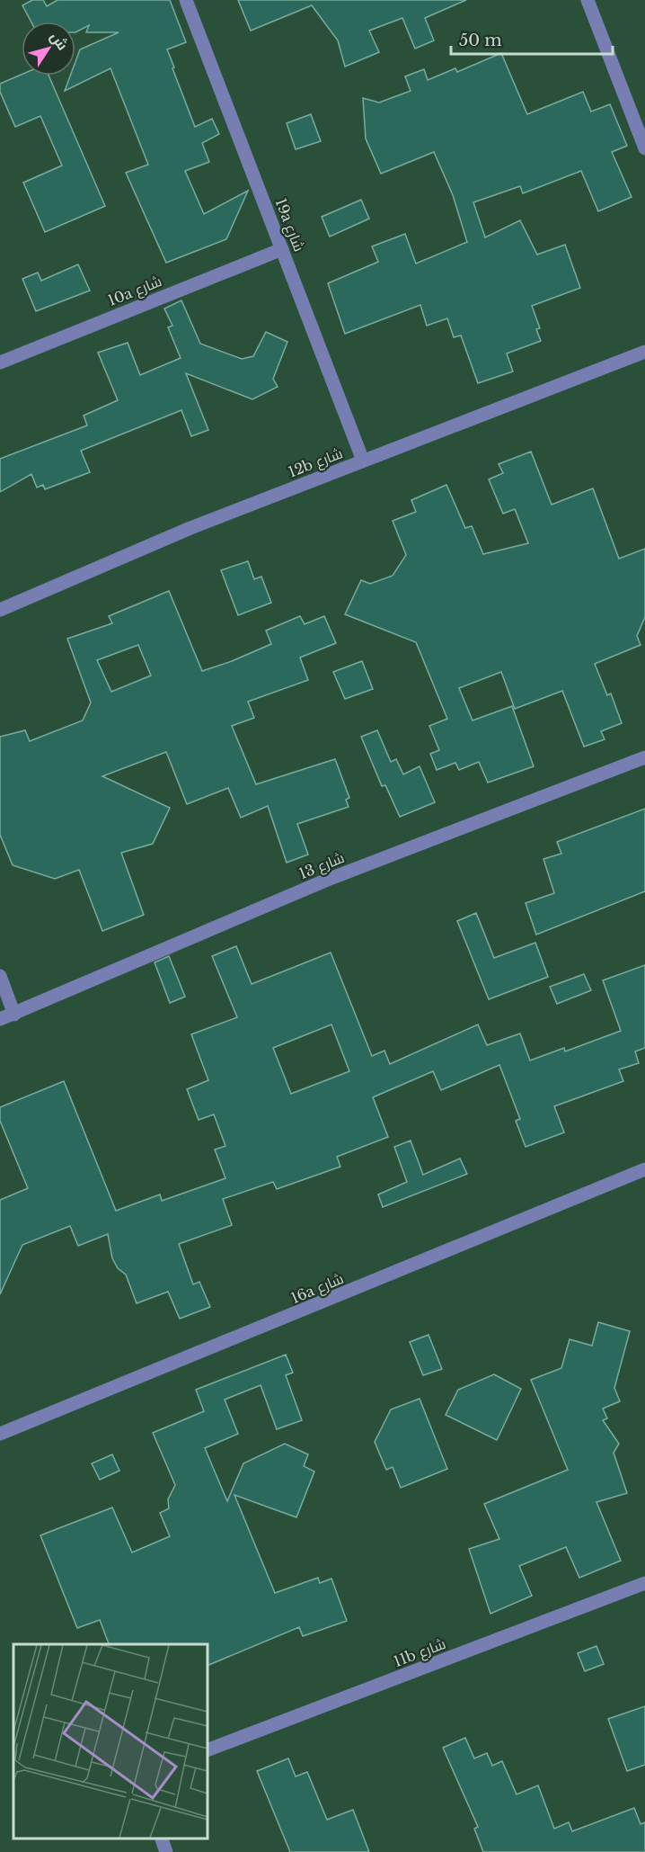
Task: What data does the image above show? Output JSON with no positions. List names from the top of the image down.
{
  "streets": {
    "street": [
      "19a شارع",
      "10a شارع",
      "12b شارع",
      "شارع 13",
      "16a شارع",
      "11b شارع"
    ]
  },
  "crossings": [
    ["19a شارع", "10a شارع"],
    ["19a شارع", "12b شارع"]
  ],
  "scale_bar": "50 m",
  "north": "top right"
}
